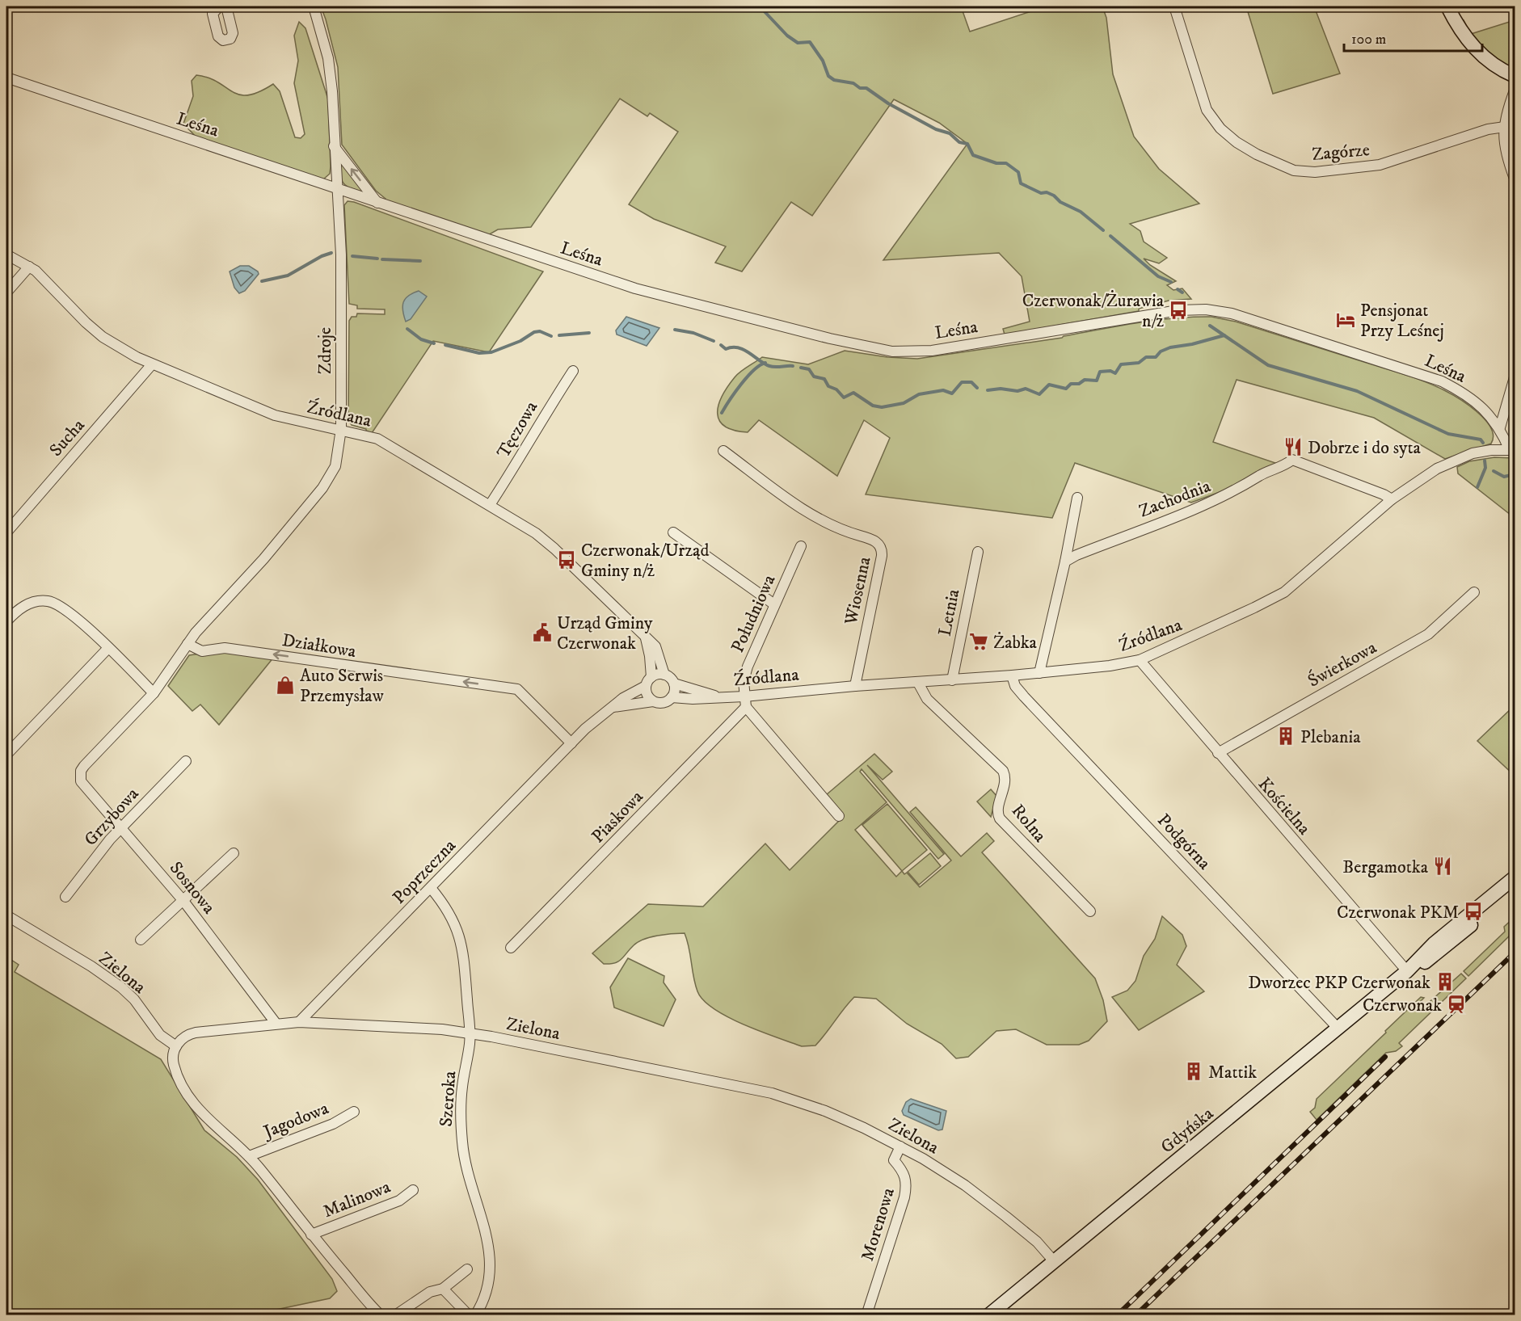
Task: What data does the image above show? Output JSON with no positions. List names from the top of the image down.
{
  "streets": {
    "main road": ["Gdyńska"],
    "street": [
      "Leśna",
      "Zagórze",
      "Zdroje",
      "Źródlana",
      "Tęczowa",
      "Sucha",
      "Zachodnia",
      "Wiosenna",
      "Letnia",
      "Południowa",
      "Działkowa",
      "Świerkowa",
      "Kościelna",
      "Grzybowa",
      "Piaskowa",
      "Rolna",
      "Podgórna",
      "Poprzeczna",
      "Sosnowa",
      "Zielona",
      "Szeroka",
      "Jagodowa",
      "Malinowa",
      "Morenowa"
    ]
  },
  "crossings": [
    ["Leśna", "Zdroje"],
    ["Leśna", "Źródlana"],
    ["Zdroje", "Źródlana"],
    ["Zdroje", "Działkowa"],
    ["Źródlana", "Tęczowa"],
    ["Źródlana", "Sucha"],
    ["Źródlana", "Zachodnia"],
    ["Źródlana", "Wiosenna"],
    ["Źródlana", "Letnia"],
    ["Źródlana", "Południowa"],
    ["Źródlana", "Kościelna"],
    ["Źródlana", "Piaskowa"],
    ["Źródlana", "Rolna"],
    ["Źródlana", "Podgórna"],
    ["Południowa", "Piaskowa"],
    ["Działkowa", "Poprzeczna"],
    ["Świerkowa", "Kościelna"],
    ["Kościelna", "Gdyńska"],
    ["Grzybowa", "Sosnowa"],
    ["Podgórna", "Gdyńska"],
    ["Poprzeczna", "Zielona"],
    ["Poprzeczna", "Szeroka"],
    ["Sosnowa", "Zielona"],
    ["Zielona", "Szeroka"],
    ["Zielona", "Gdyńska"],
    ["Zielona", "Morenowa"]
  ],
  "one_way": ["Działkowa"],
  "places": {
    "bus stop": ["Czerwonak/Żurawia n/ż", "Czerwonak/Urząd Gminy n/ż", "Czerwonak PKM"],
    "hotel": ["Pensjonat Przy Leśnej"],
    "restaurant": ["Dobrze i do syta", "Bergamotka"],
    "public building": ["Urząd Gminy Czerwonak"],
    "supermarket": ["Żabka"],
    "shop": ["Auto Serwis Przemysław"],
    "building": ["Plebania", "Dworzec PKP Czerwonak", "Mattik"],
    "station": ["Czerwonak"]
  },
  "scale_bar": "100 m"
}
